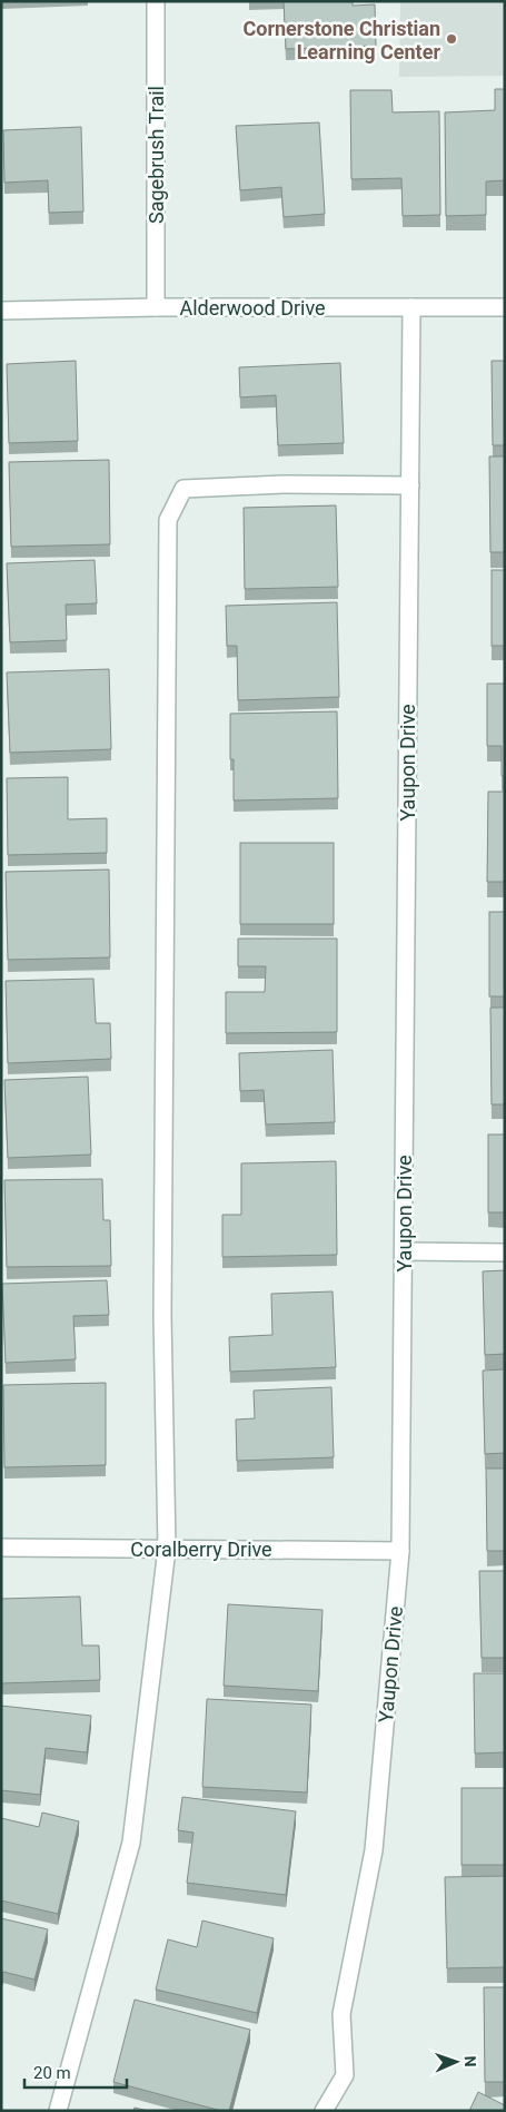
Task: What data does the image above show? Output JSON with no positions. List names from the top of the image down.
{
  "streets": {
    "street": [
      "Sagebrush Trail",
      "Alderwood Drive",
      "Yaupon Drive",
      "Coralberry Drive"
    ]
  },
  "crossings": [
    ["Sagebrush Trail", "Alderwood Drive"],
    ["Alderwood Drive", "Yaupon Drive"],
    ["Yaupon Drive", "Coralberry Drive"]
  ],
  "places": ["Cornerstone Christian Learning Center"],
  "scale_bar": "20 m",
  "north": "right"
}
